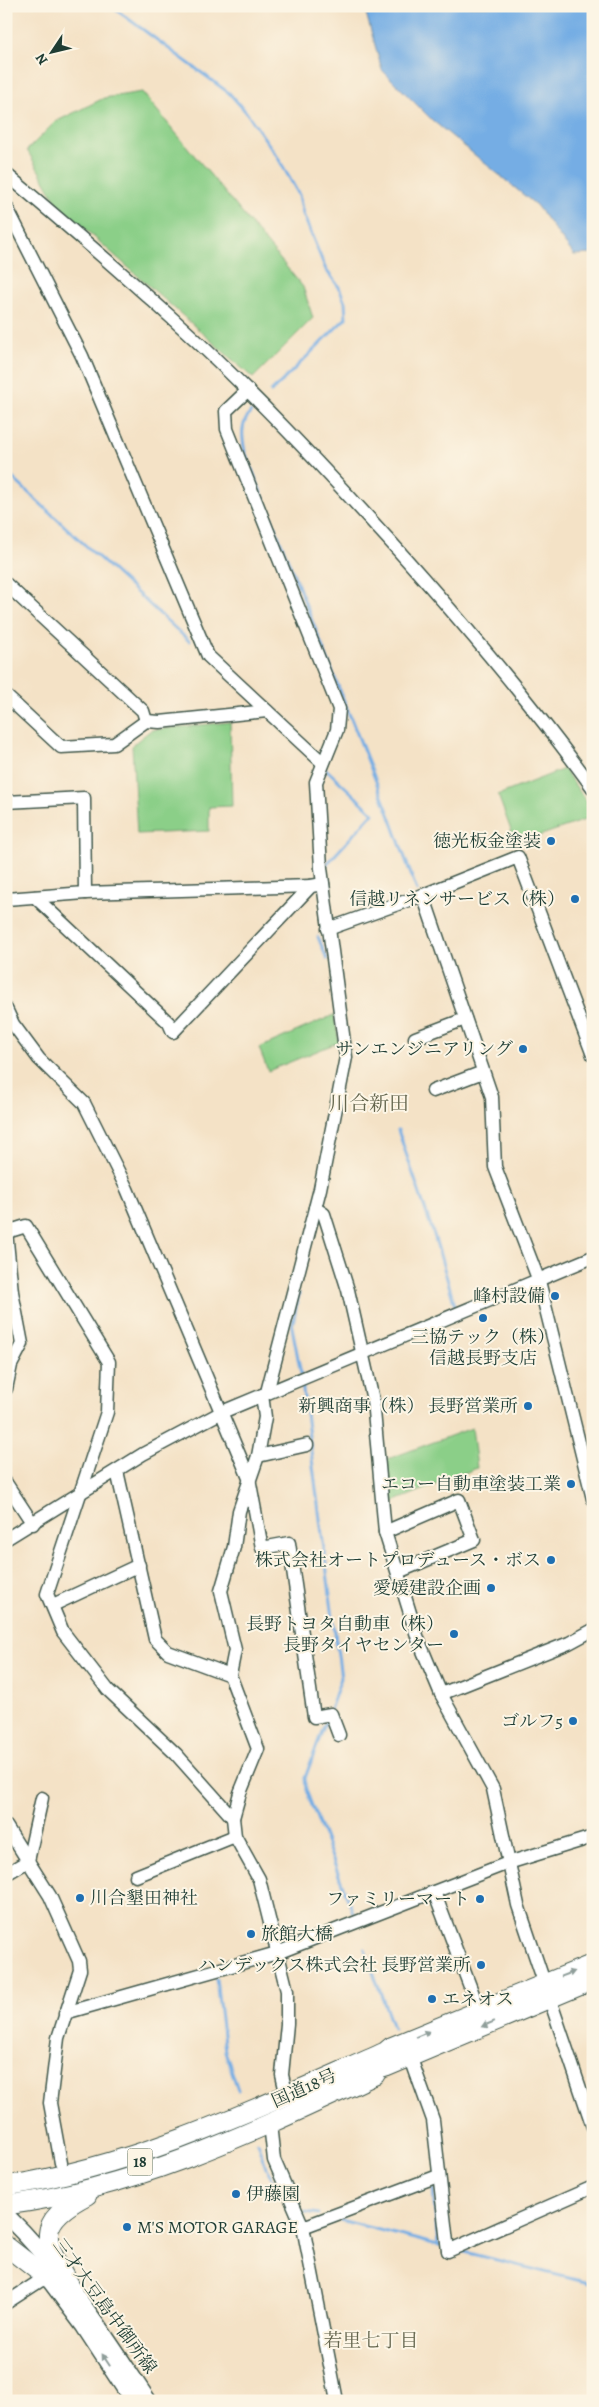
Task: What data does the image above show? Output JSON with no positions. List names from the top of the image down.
{
  "streets": {
    "highway": ["国道18号", "18"],
    "main road": ["三才大豆島中御所線"]
  },
  "crossings": [
    ["国道18号", "18"],
    ["18", "三才大豆島中御所線"]
  ],
  "districts": ["川合新田", "若里七丁目"],
  "places": [
    "徳光板金塗装",
    "信越リネンサービス（株）",
    "サンエンジニアリング",
    "峰村設備",
    "三協テック（株） 信越長野支店",
    "新興商事（株） 長野営業所",
    "エコー自動車塗装工業",
    "株式会社オートプロデュース・ボス",
    "愛媛建設企画",
    "長野トヨタ自動車（株） 長野タイヤセンター",
    "ゴルフ5",
    "川合墾田神社",
    "ファミリーマート",
    "旅館大橋",
    "ハンデックス株式会社 長野営業所",
    "エネオス",
    "伊藤園",
    "M'S MOTOR GARAGE"
  ],
  "north": "bottom left"
}
